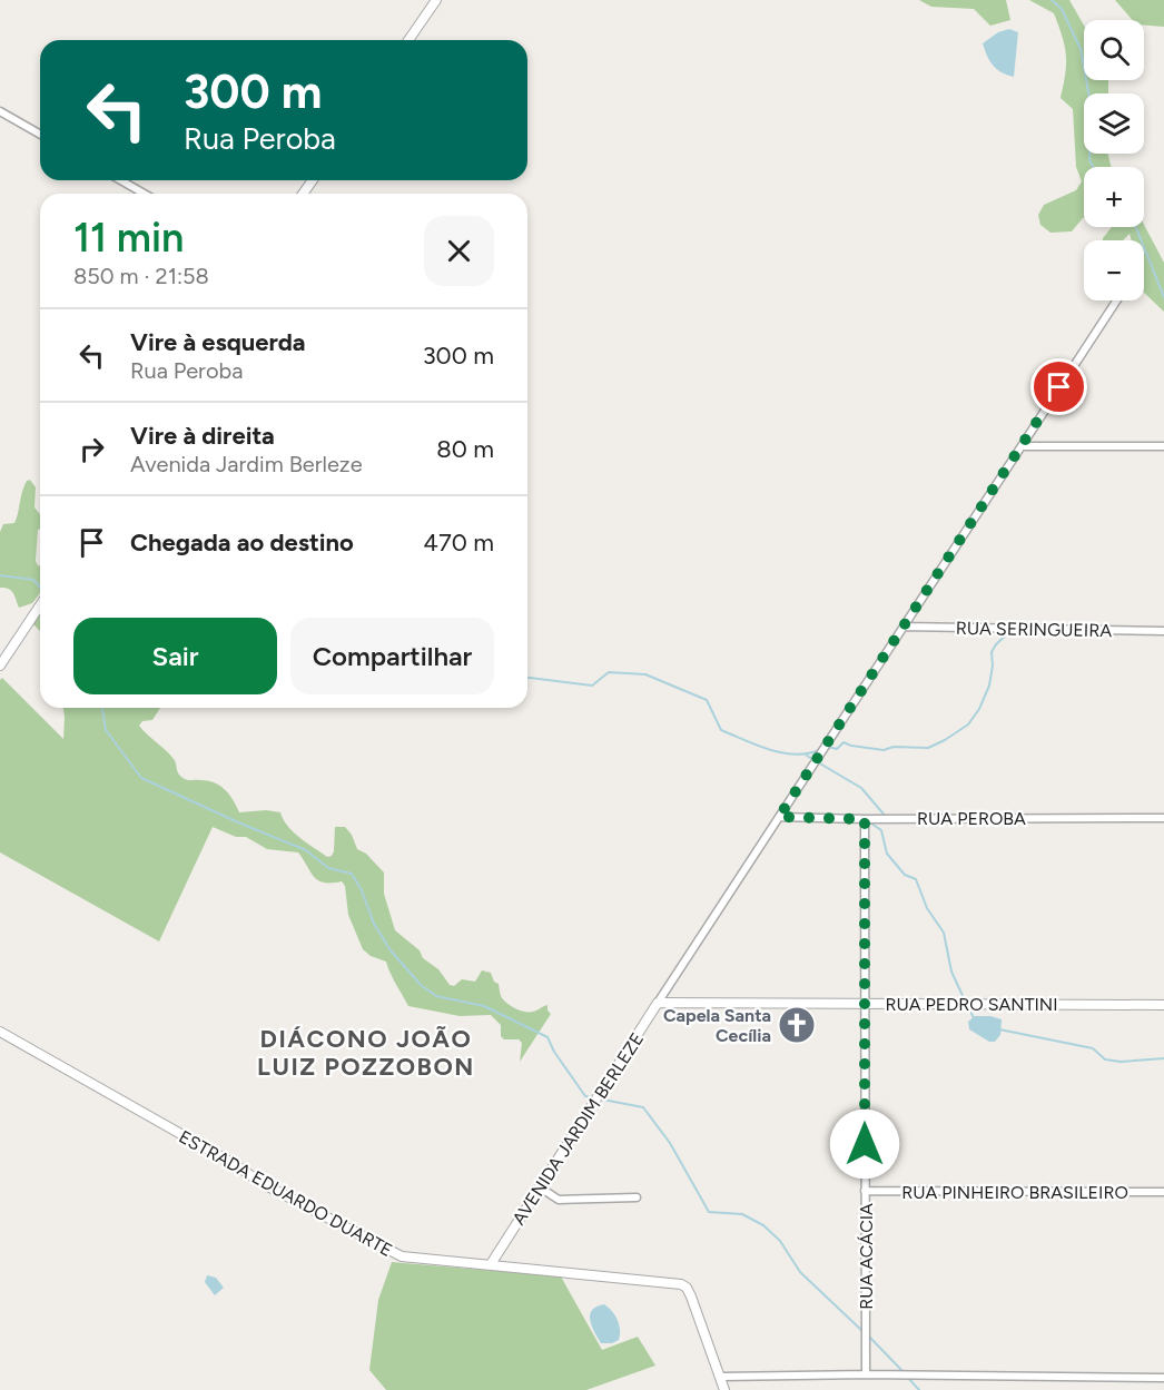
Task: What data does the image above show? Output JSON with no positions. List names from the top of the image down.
{
  "streets": {
    "street": [
      "RUA SERINGUEIRA",
      "RUA PEROBA",
      "RUA PEDRO SANTINI",
      "AVENIDA JARDIM BERLEZE",
      "RUA PINHEIRO BRASILEIRO",
      "ESTRADA EDUARDO DUARTE",
      "RUA ACÁCIA"
    ]
  },
  "crossings": [
    ["RUA SERINGUEIRA", "AVENIDA JARDIM BERLEZE"],
    ["RUA PEROBA", "AVENIDA JARDIM BERLEZE"],
    ["RUA PEROBA", "RUA ACÁCIA"],
    ["RUA PEDRO SANTINI", "AVENIDA JARDIM BERLEZE"],
    ["RUA PEDRO SANTINI", "RUA ACÁCIA"],
    ["AVENIDA JARDIM BERLEZE", "ESTRADA EDUARDO DUARTE"],
    ["RUA PINHEIRO BRASILEIRO", "RUA ACÁCIA"]
  ],
  "districts": ["DIÁCONO JOÃO LUIZ POZZOBON"],
  "places": {
    "church": ["Capela Santa Cecília"]
  },
  "page": {
    "map_buttons": ["+", "−"],
    "turn": ["300 m", "Rua Peroba"],
    "heading": ["11 min", "850 m · 21:58"],
    "list": [
      {
        "name": "Vire à esquerda",
        "note": "Rua Peroba",
        "value": "300 m"
      },
      {
        "name": "Vire à direita",
        "note": "Avenida Jardim Berleze",
        "value": "80 m"
      },
      {
        "name": "Chegada ao destino",
        "value": "470 m"
      }
    ],
    "buttons": ["Sair", "Compartilhar"]
  }
}
